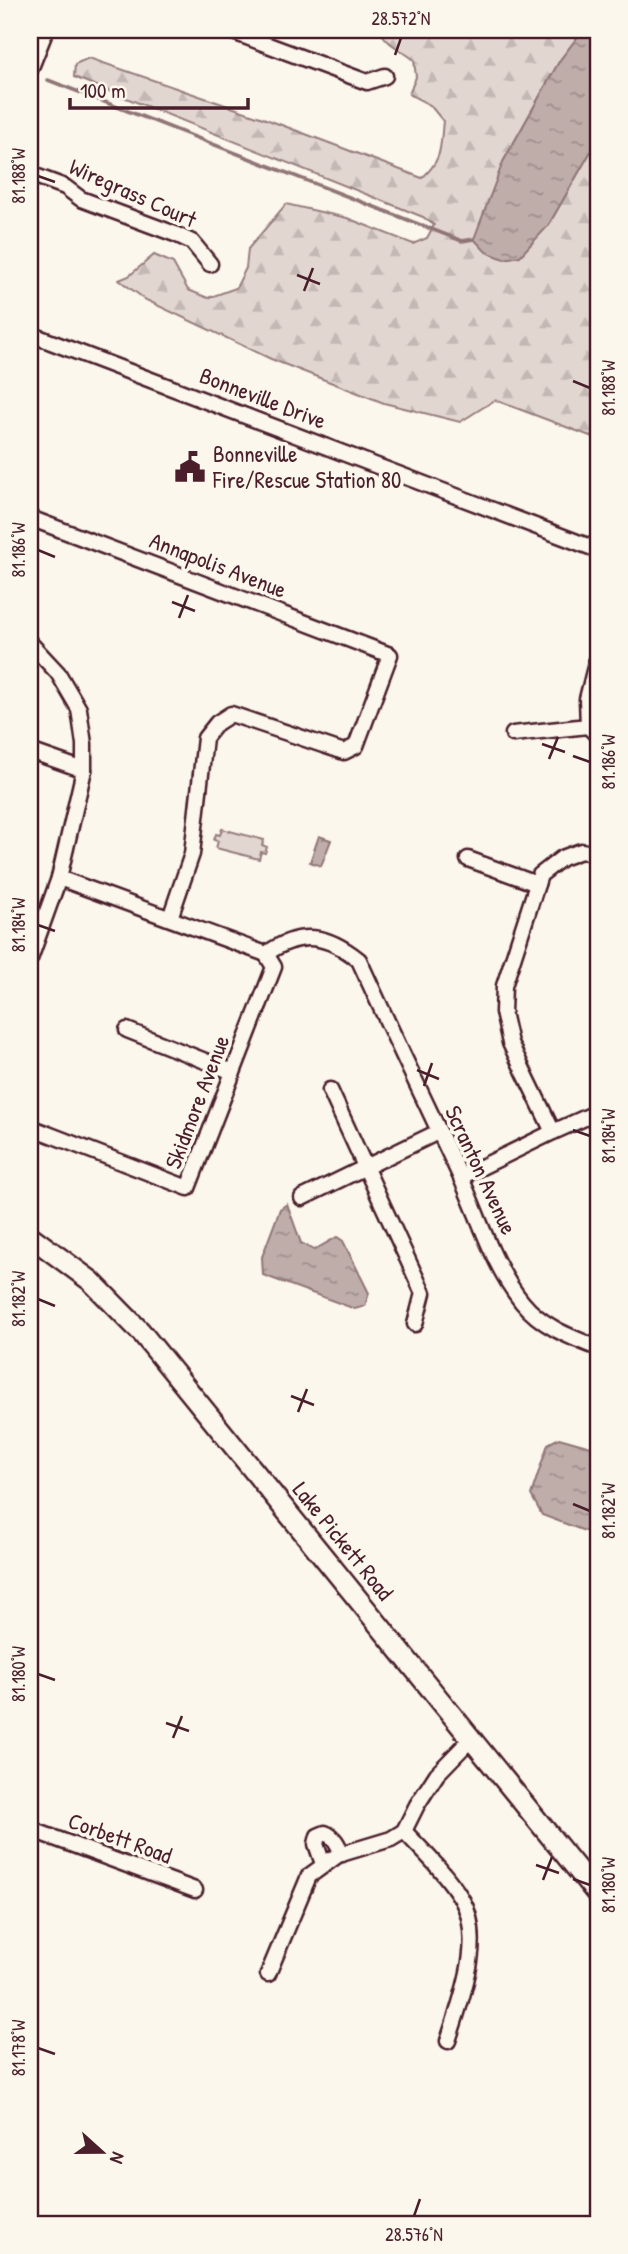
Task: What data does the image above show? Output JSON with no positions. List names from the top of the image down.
{
  "streets": {
    "main road": ["Lake Pickett Road"],
    "street": [
      "Wiregrass Court",
      "Bonneville Drive",
      "Annapolis Avenue",
      "Skidmore Avenue",
      "Scranton Avenue",
      "Corbett Road"
    ]
  },
  "crossings": [
    ["Skidmore Avenue", "Scranton Avenue"]
  ],
  "places": {
    "public building": ["Bonneville Fire/Rescue Station 80"]
  },
  "scale_bar": "100 m",
  "north": "right",
  "coordinates": [
    "28.572°N",
    "81.188°W",
    "81.186°W",
    "81.184°W",
    "81.182°W",
    "81.180°W",
    "81.178°W",
    "28.576°N"
  ]
}
